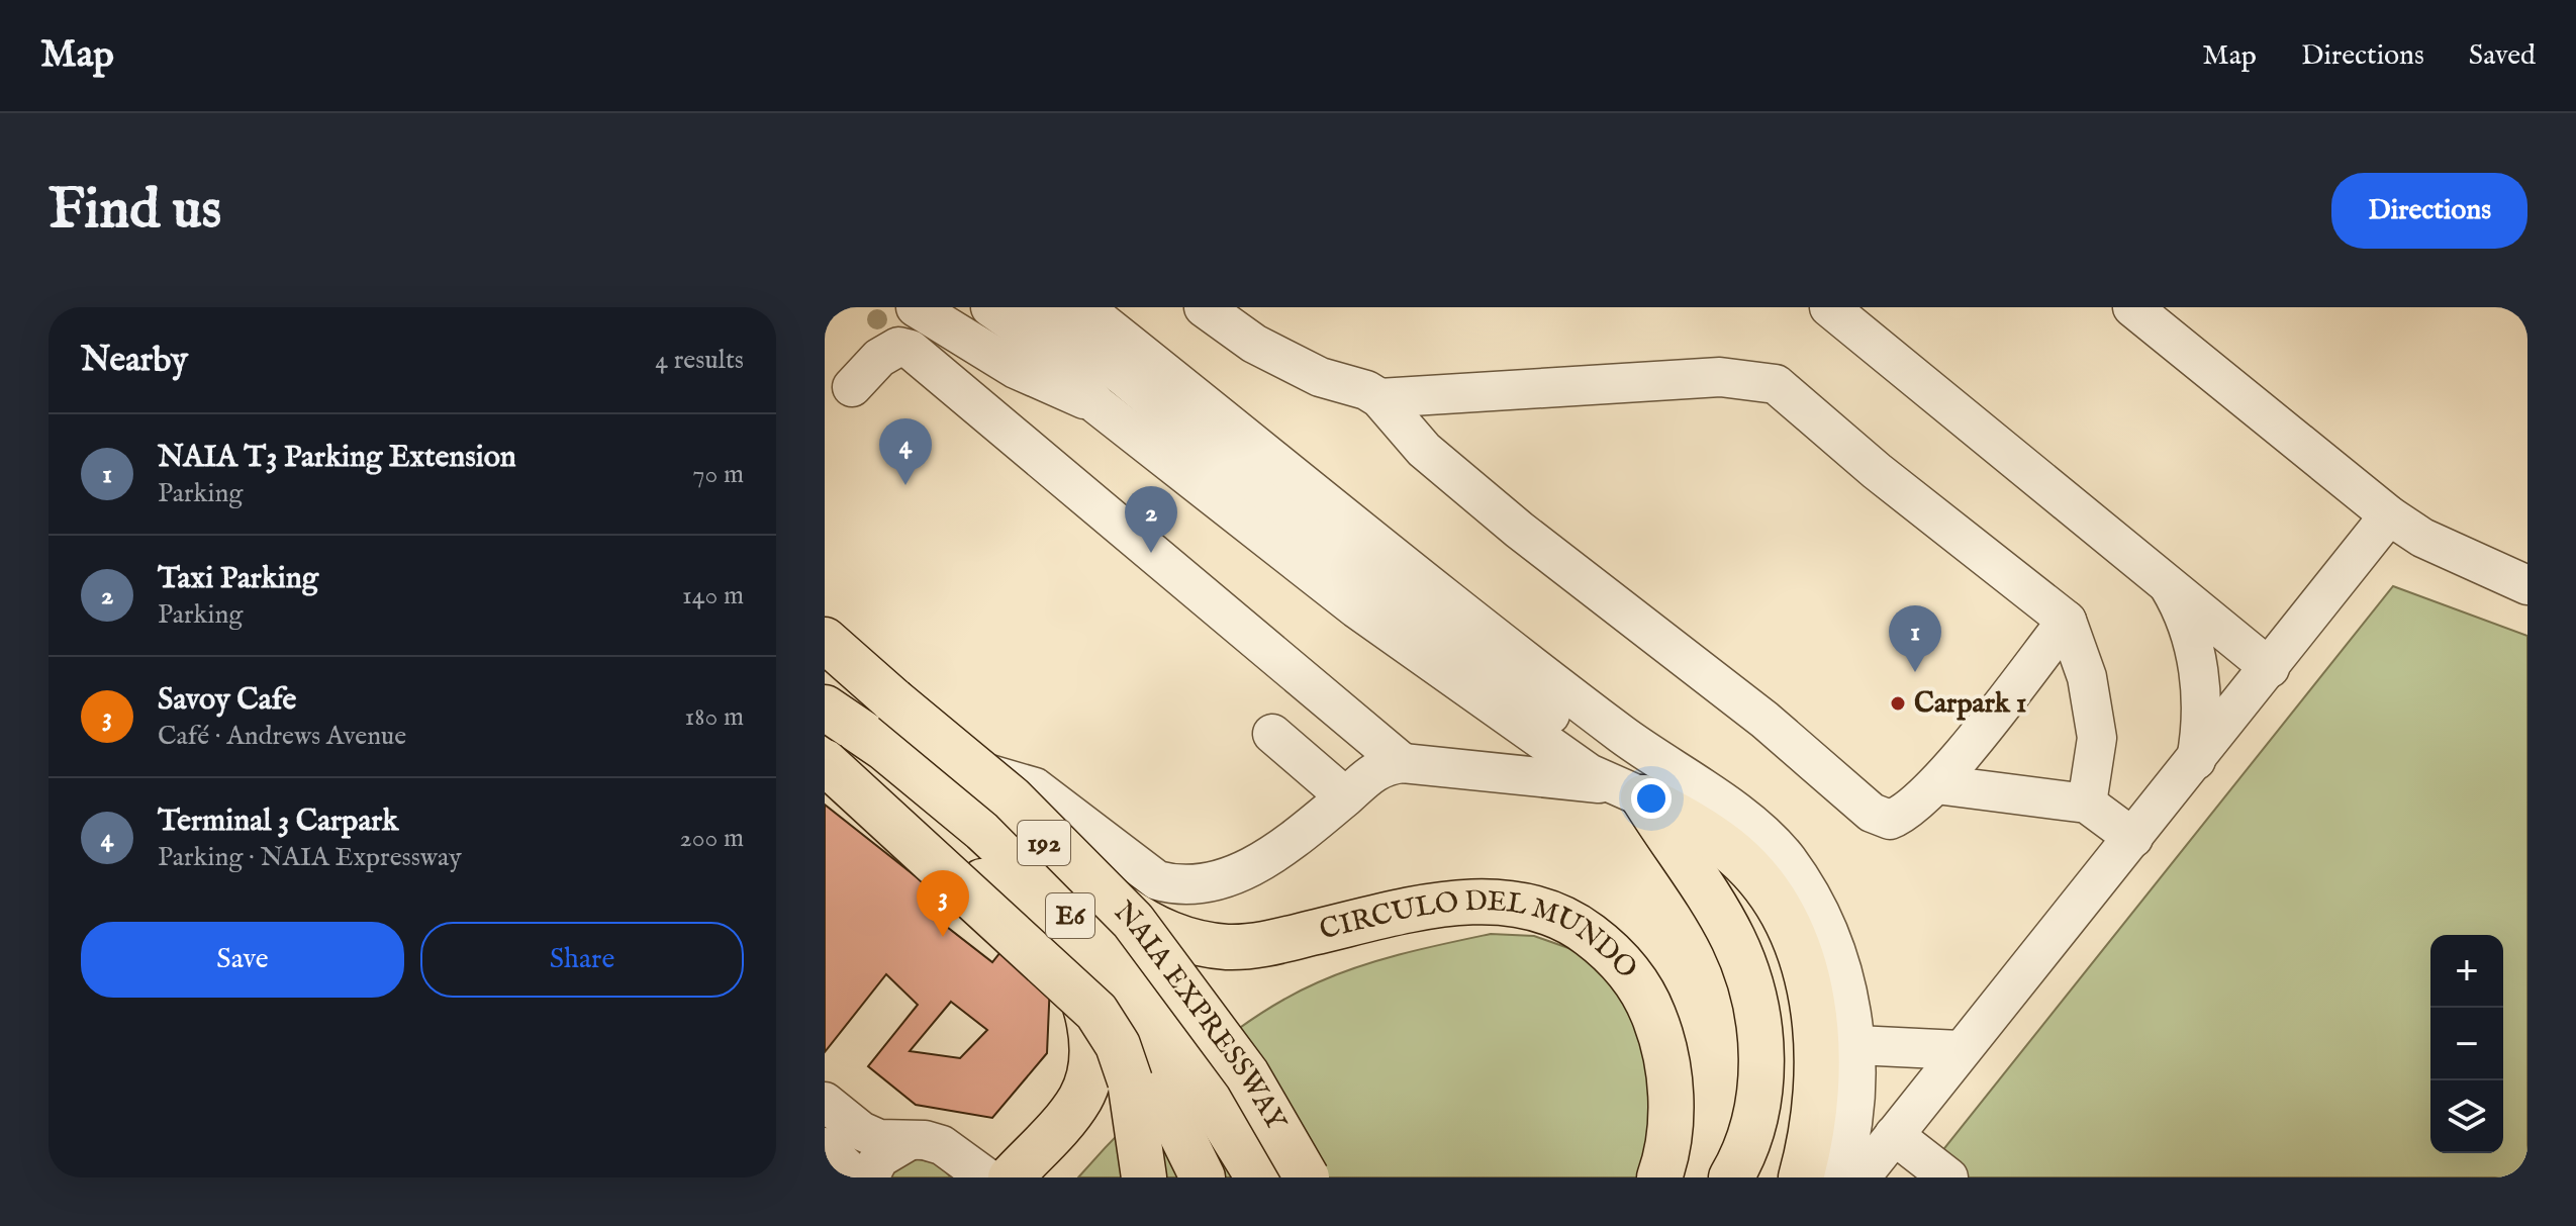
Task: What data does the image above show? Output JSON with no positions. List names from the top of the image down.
{
  "streets": {
    "main road": [
      "192",
      "E6",
      "CIRCULO DEL MUNDO",
      "NAIA EXPRESSWAY"
    ]
  },
  "crossings": [
    ["192", "CIRCULO DEL MUNDO"]
  ],
  "places": ["Carpark 1"],
  "page": {
    "header": "Map",
    "nav": ["Map", "Directions", "Saved"],
    "buttons": [
      "Directions",
      ["Save", "Share"]
    ],
    "title": "Find us",
    "heading": ["Nearby", "4 results"],
    "list": [
      {
        "mark": "1",
        "name": "NAIA T3 Parking Extension",
        "note": "Parking",
        "value": "70 m"
      },
      {
        "mark": "2",
        "name": "Taxi Parking",
        "note": "Parking",
        "value": "140 m"
      },
      {
        "mark": "3",
        "name": "Savoy Cafe",
        "note": "Café · Andrews Avenue",
        "value": "180 m"
      },
      {
        "mark": "4",
        "name": "Terminal 3 Carpark",
        "note": "Parking · NAIA Expressway",
        "value": "200 m"
      }
    ],
    "pins": [
      "4",
      "2",
      "1",
      "3"
    ],
    "map_buttons": ["+", "−"]
  }
}
